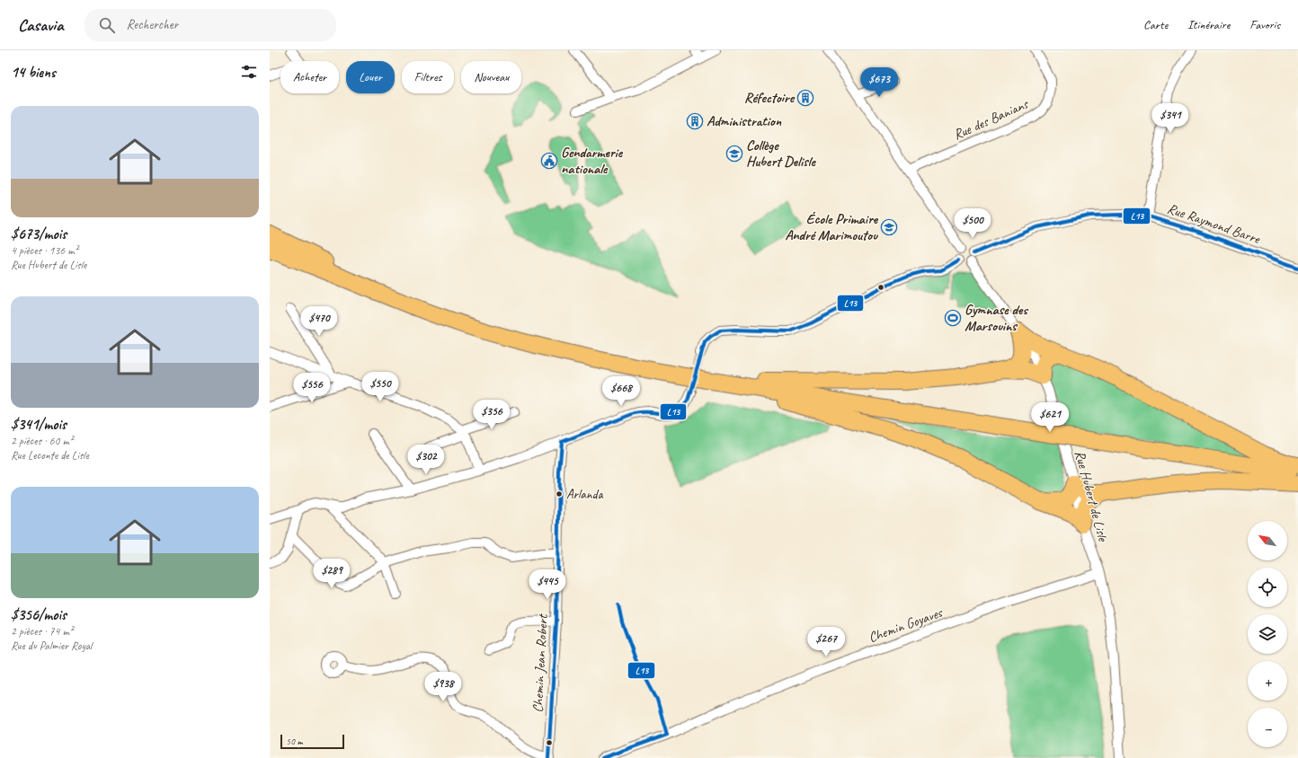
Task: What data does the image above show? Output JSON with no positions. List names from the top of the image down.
{
  "streets": {
    "street": [
      "Rue des Banians",
      "Rue Raymond Barre",
      "Rue Hubert de Lisle",
      "Chemin Goyaves",
      "Chemin Jean Robert"
    ]
  },
  "crossings": [
    ["Rue Raymond Barre", "Rue Hubert de Lisle"],
    ["Rue Hubert de Lisle", "Chemin Goyaves"]
  ],
  "places": {
    "building": ["Réfectoire", "Administration"],
    "school or university": ["Collège Hubert Delisle", "École Primaire André Marimoutou"],
    "public building": ["Gendarmerie nationale"],
    "sports": ["Gymnase des Marsouins"],
    "other": ["Arlanda"]
  },
  "lines": ["transit line L13"],
  "scale_bar": "50 m",
  "north": "top left",
  "page": {
    "header": "Casavia",
    "search": "Rechercher",
    "nav": ["Carte", "Itinéraire", "Favoris"],
    "heading": "14 biens",
    "chip": [
      "Acheter",
      "Louer",
      "Filtres",
      "Nouveau"
    ],
    "price": [
      "$673",
      "$341",
      "$500",
      "$470",
      "$550",
      "$556",
      "$668",
      "$356",
      "$621",
      "$302",
      "$289",
      "$445",
      "$267",
      "$938"
    ],
    "list": [
      {
        "name": "$673/mois",
        "note": "4 pièces · 136 m² · Rue Hubert de Lisle"
      },
      {
        "name": "$341/mois",
        "note": "2 pièces · 60 m² · Rue Leconte de Lisle"
      },
      {
        "name": "$356/mois",
        "note": "2 pièces · 74 m² · Rue du Palmier Royal"
      }
    ],
    "map_buttons": ["+", "−"],
    "scale": "50 m"
  }
}
